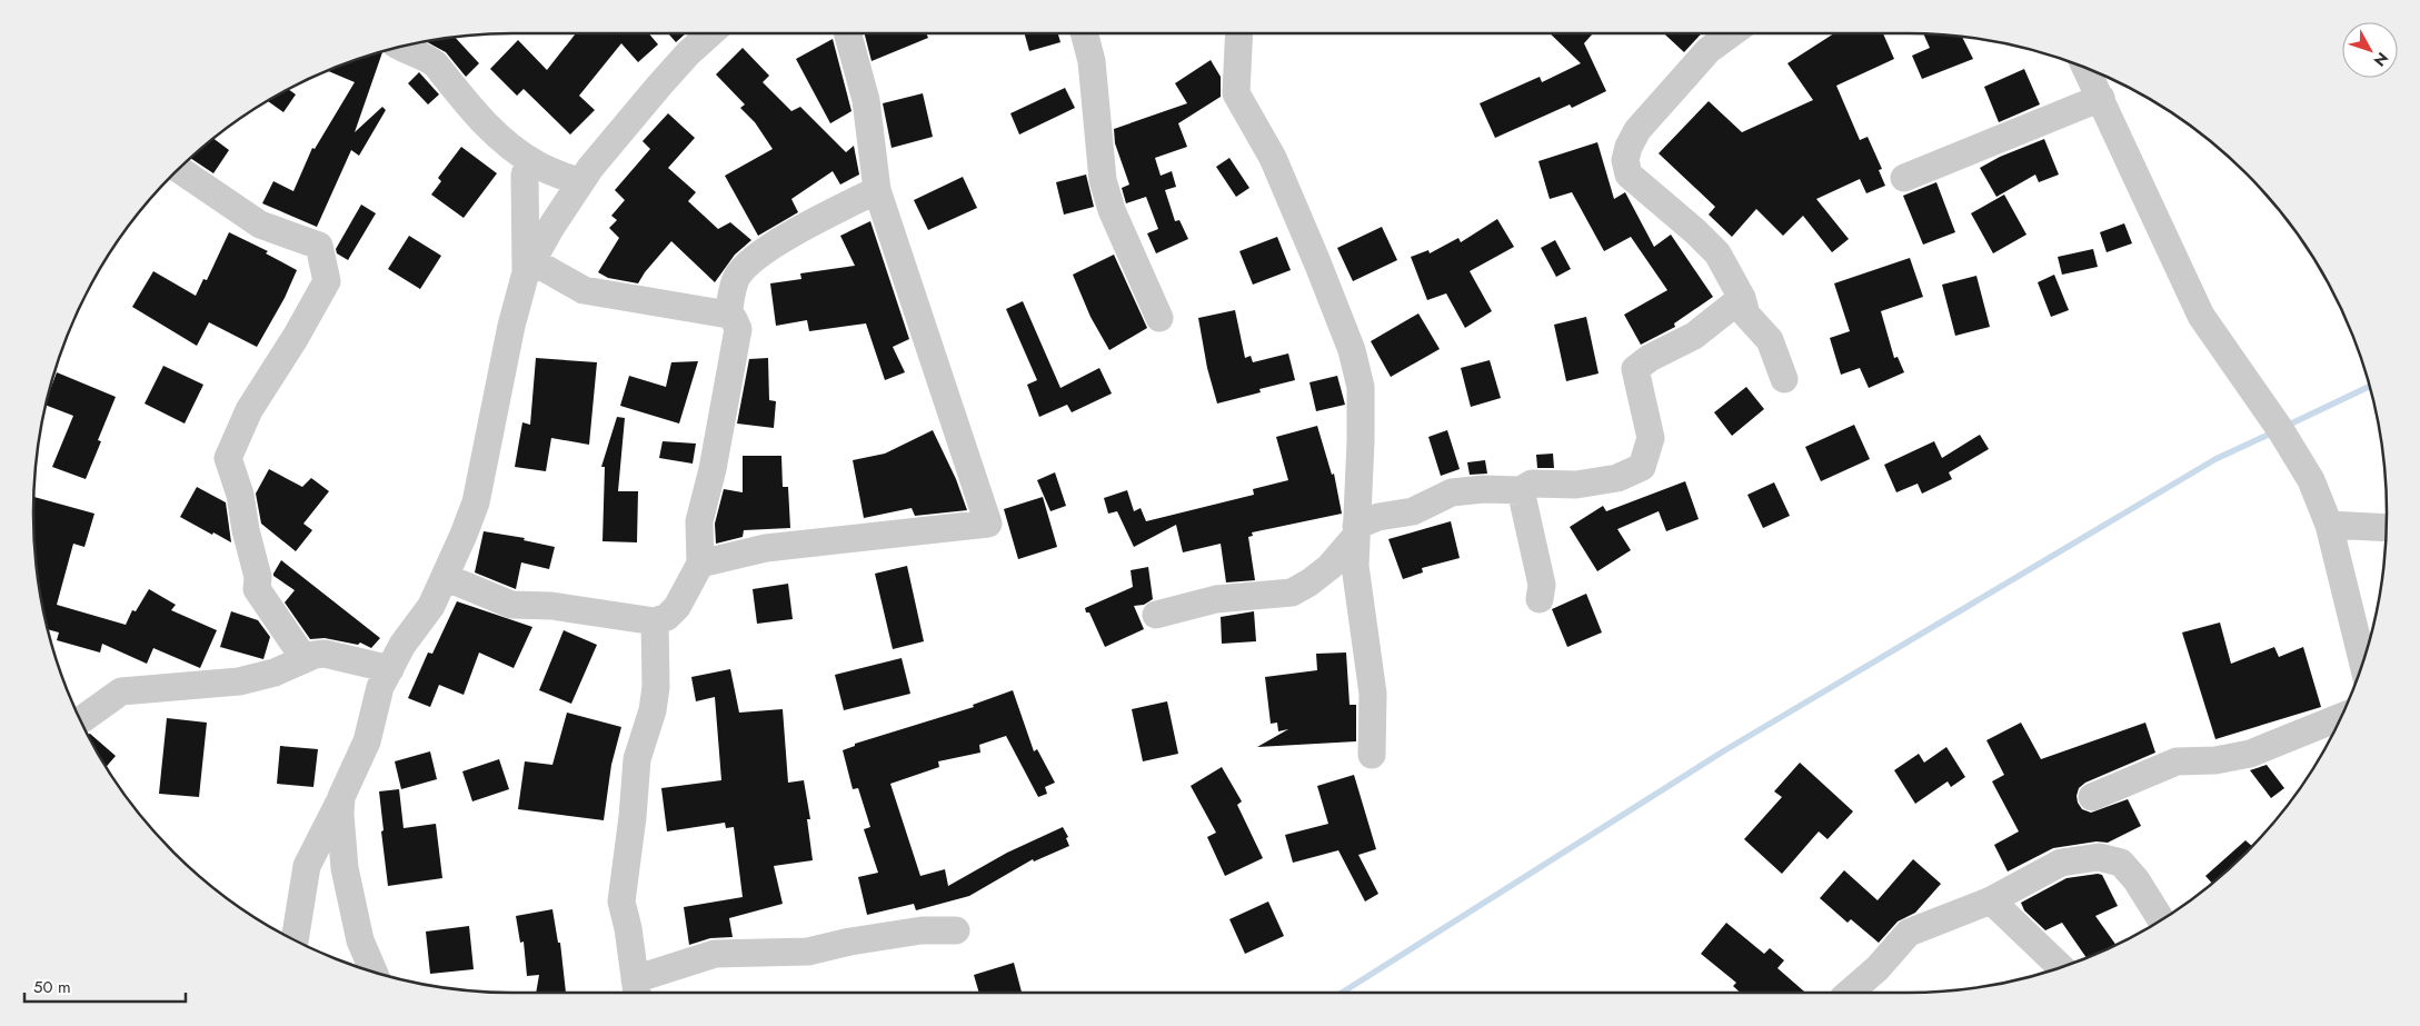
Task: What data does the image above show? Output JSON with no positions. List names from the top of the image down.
{
  "scale_bar": "50 m",
  "north": "bottom right"
}
